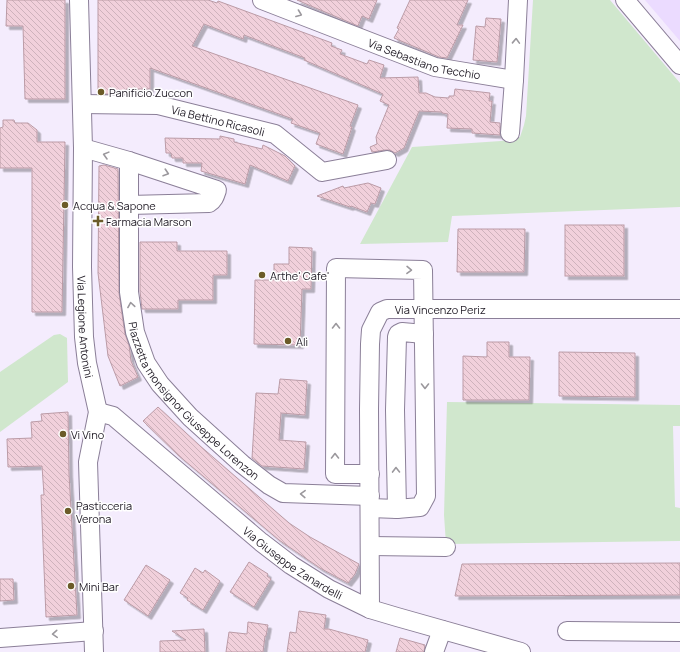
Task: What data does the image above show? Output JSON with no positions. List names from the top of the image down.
{
  "streets": {
    "street": [
      "Via Sebastiano Tecchio",
      "Via Bettino Ricasoli",
      "Via Vincenzo Periz",
      "Via Legione Antonini",
      "Piazzetta monsignor Giuseppe Lorenzon",
      "Via Giuseppe Zanardelli"
    ]
  },
  "crossings": [
    ["Via Bettino Ricasoli", "Via Legione Antonini"],
    ["Via Vincenzo Periz", "Piazzetta monsignor Giuseppe Lorenzon"],
    ["Via Vincenzo Periz", "Via Giuseppe Zanardelli"],
    ["Via Legione Antonini", "Via Giuseppe Zanardelli"]
  ],
  "one_way": ["Via Sebastiano Tecchio"],
  "places": {
    "other": [
      "Panificio Zuccon",
      "Acqua & Sapone",
      "Arthe' Cafe'",
      "Alì",
      "Vi Vino",
      "Pasticceria Verona",
      "Mini Bar"
    ],
    "health": ["Farmacia Marson"]
  }
}
